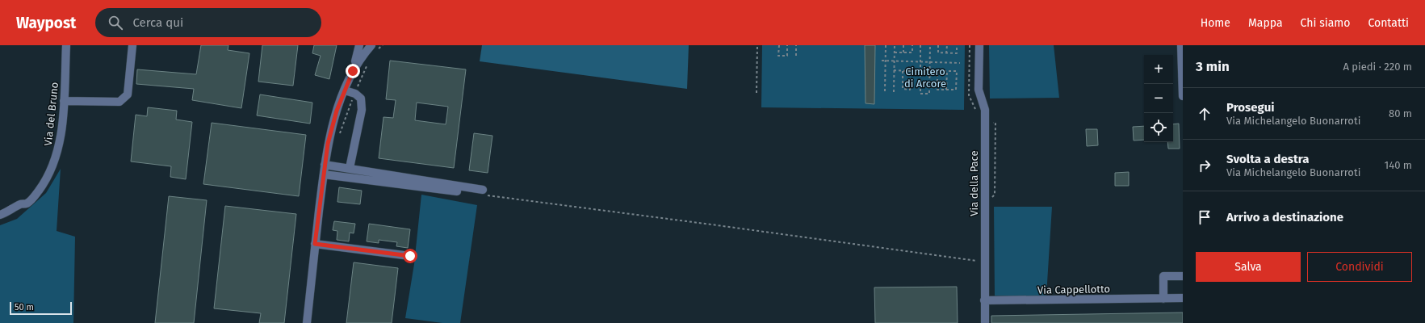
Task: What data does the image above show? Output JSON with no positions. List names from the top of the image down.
{
  "streets": {
    "street": ["Via del Bruno", "Via della Pace", "Via Cappellotto"]
  },
  "crossings": [
    ["Via della Pace", "Via Cappellotto"]
  ],
  "parks": ["Cimitero di Arcore"],
  "scale_bar": "50 m",
  "page": {
    "header": "Waypost",
    "search": "Cerca qui",
    "nav": [
      "Home",
      "Mappa",
      "Chi siamo",
      "Contatti"
    ],
    "heading": ["3 min", "A piedi · 220 m"],
    "map_buttons": ["+", "−"],
    "list": [
      ["Prosegui", "Via Michelangelo Buonarroti", "80 m"],
      ["Svolta a destra", "Via Michelangelo Buonarroti", "140 m"],
      "Arrivo a destinazione"
    ],
    "buttons": ["Salva", "Condividi"],
    "scale": "50 m"
  }
}
